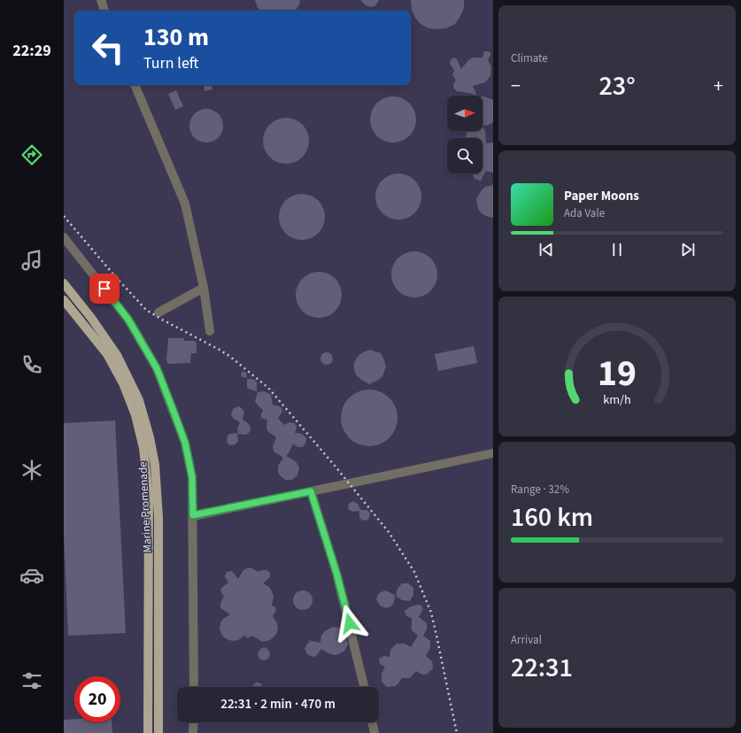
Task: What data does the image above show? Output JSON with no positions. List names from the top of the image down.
{
  "streets": {
    "main road": ["Marine Promenade"]
  },
  "north": "right",
  "page": {
    "tabs": "22:29",
    "tile": [
      "Climate",
      ["Range · 32%", "160 km"],
      ["Arrival", "22:31"]
    ],
    "turn": ["130 m", "Turn left"],
    "heat": ["−", "23°", "+"],
    "song": ["Paper Moons", "Ada Vale"],
    "limit": "20",
    "trip": "22:31 · 2 min · 470 m",
    "gauge": ["19", "km/h"]
  }
}
